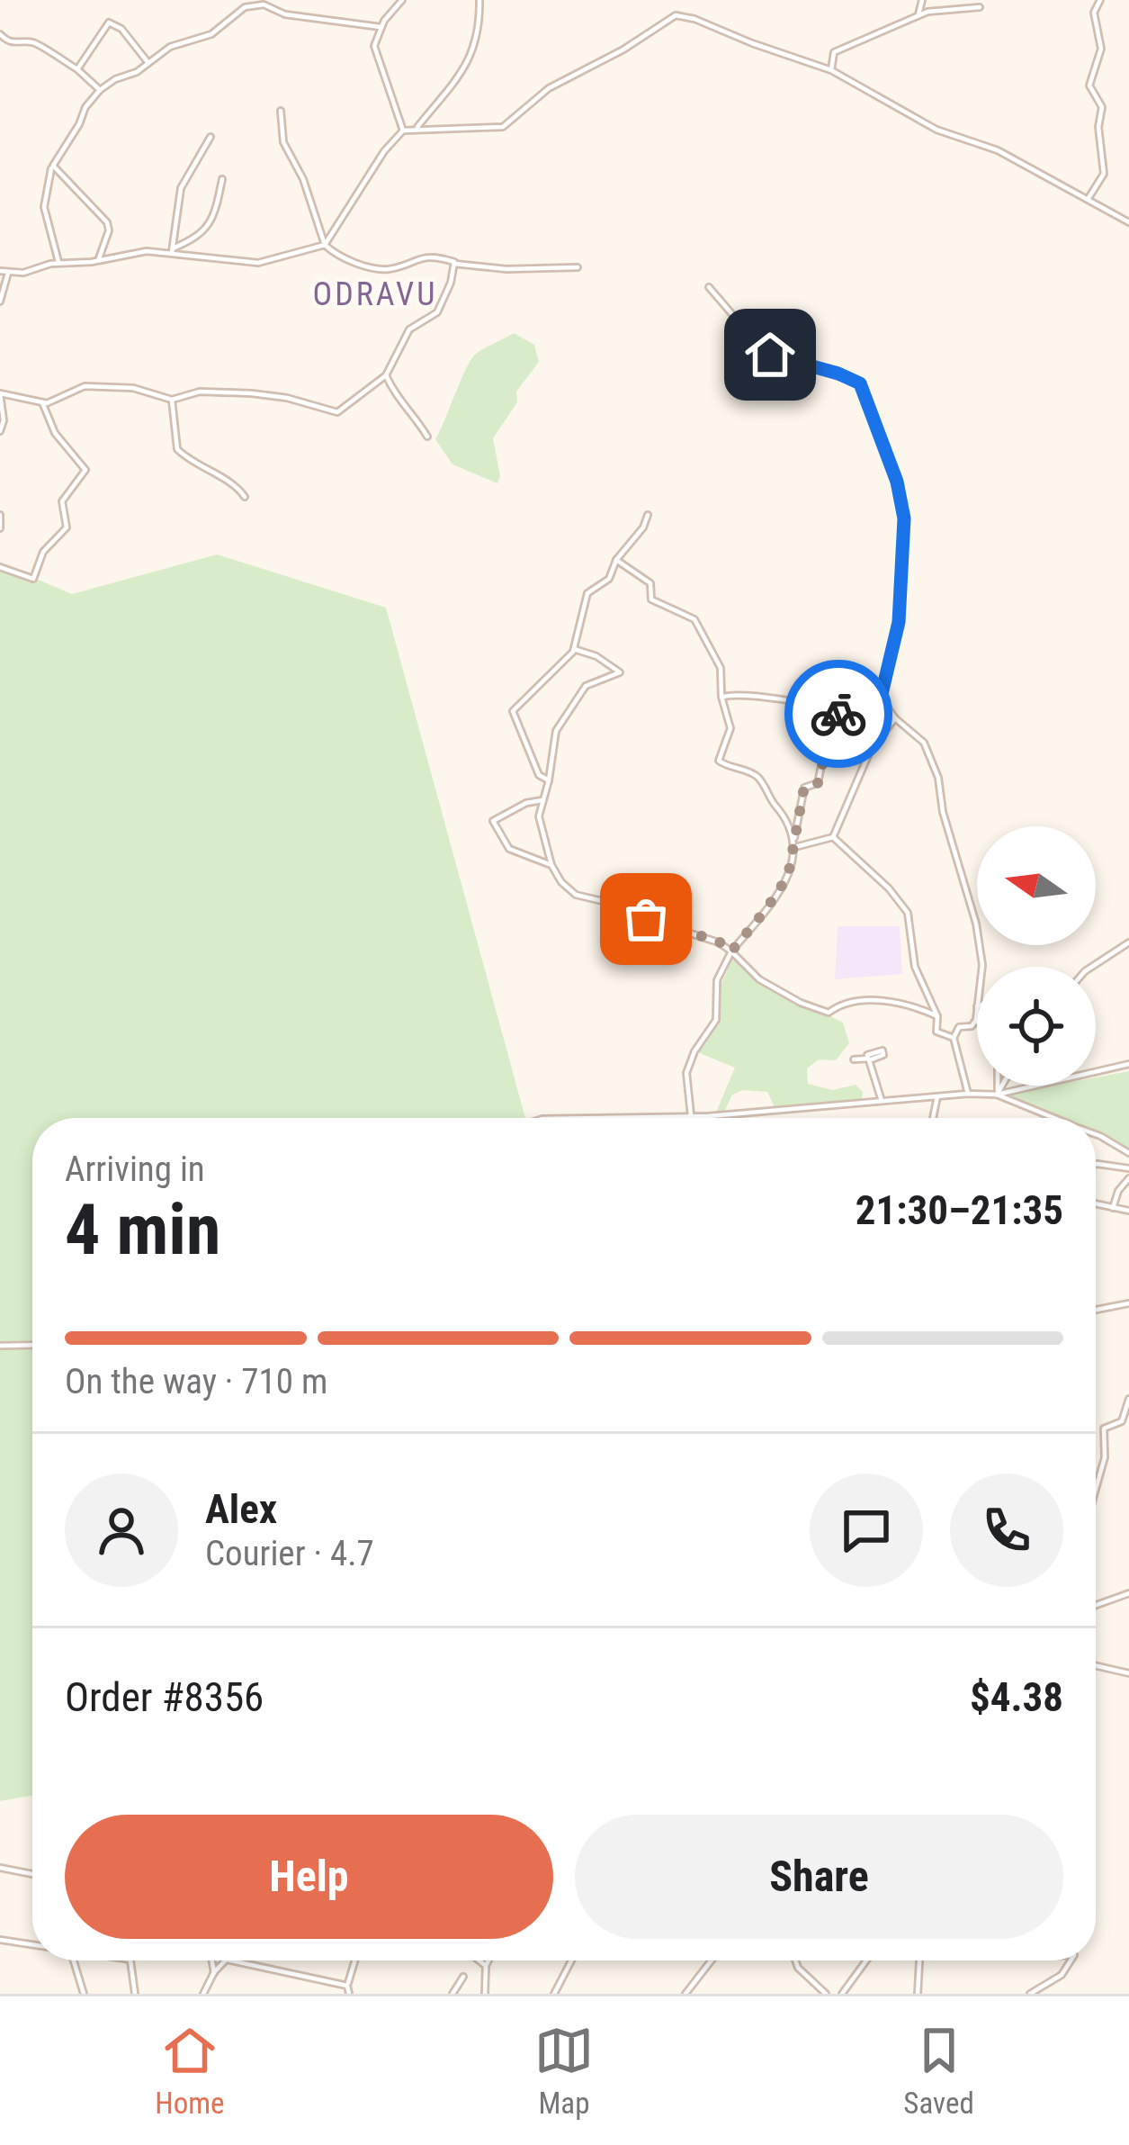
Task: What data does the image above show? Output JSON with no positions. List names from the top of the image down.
{
  "districts": ["ODRAVU"],
  "north": "left",
  "page": {
    "heading": ["4 min", "Arriving in", "21:30–21:35"],
    "panel": [
      "Alex",
      "Courier · 4.7",
      "Order #8356",
      "$4.38"
    ],
    "bar": "On the way · 710 m",
    "buttons": ["Help", "Share"],
    "tabs": ["Home", "Map", "Saved"]
  }
}
